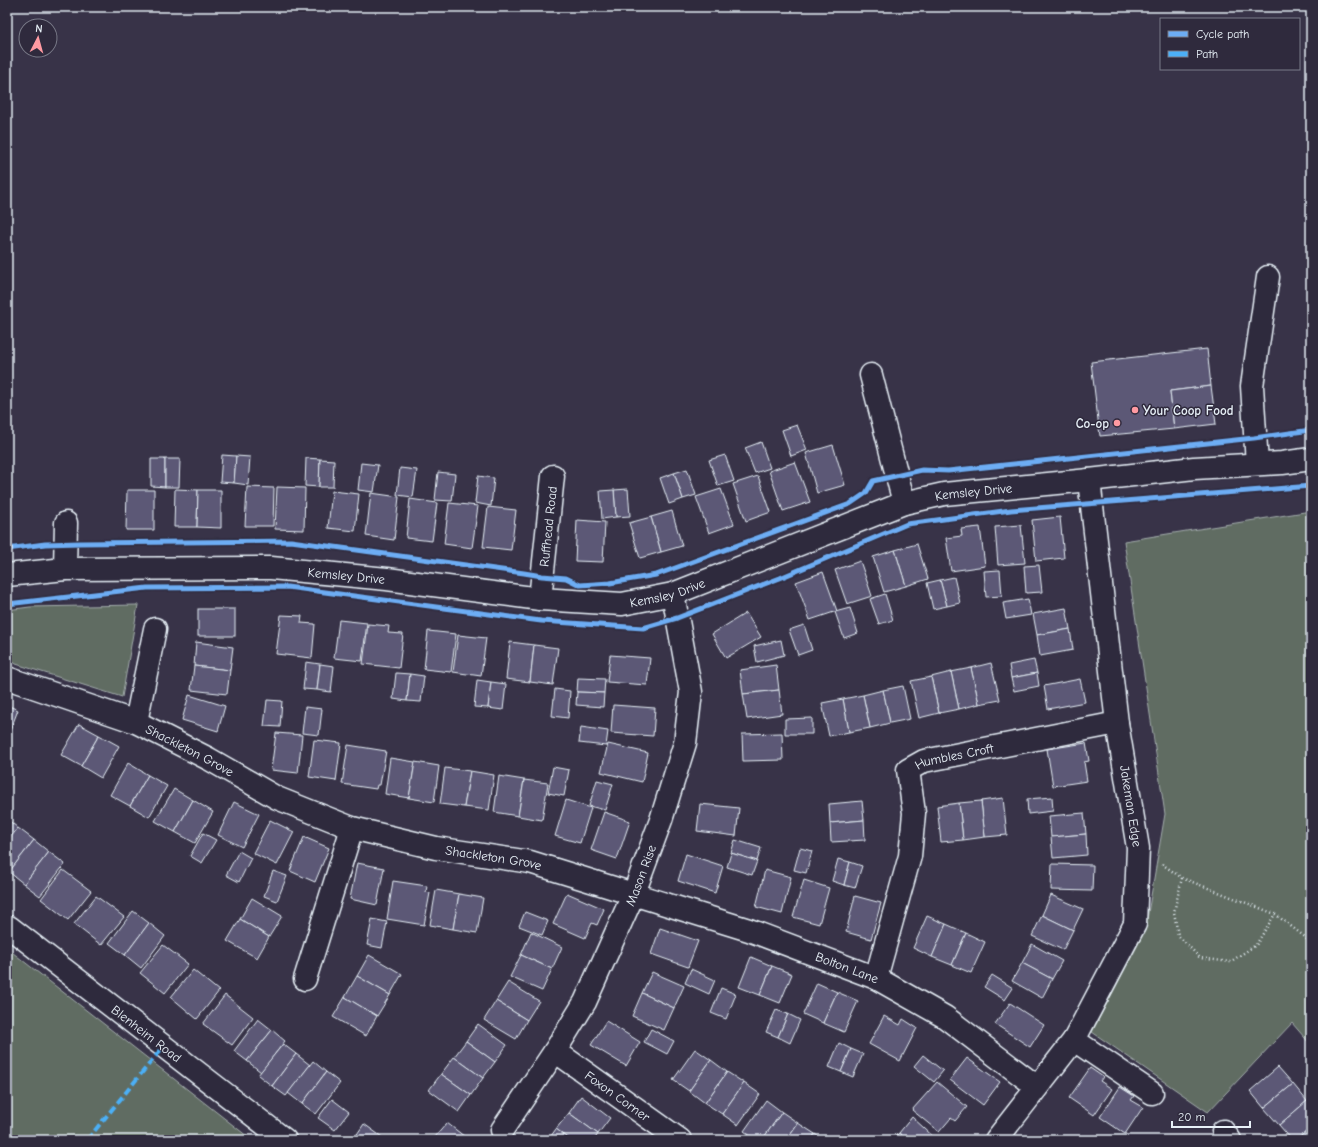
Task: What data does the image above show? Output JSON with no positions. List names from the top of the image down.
{
  "streets": {
    "street": [
      "Kemsley Drive",
      "Ruffhead Road",
      "Shackleton Grove",
      "Humbles Croft",
      "Jakeman Edge",
      "Mason Rise",
      "Bolton Lane",
      "Blenheim Road",
      "Foxon Corner"
    ]
  },
  "crossings": [
    ["Kemsley Drive", "Ruffhead Road"],
    ["Kemsley Drive", "Jakeman Edge"],
    ["Kemsley Drive", "Mason Rise"],
    ["Shackleton Grove", "Mason Rise"],
    ["Shackleton Grove", "Bolton Lane"],
    ["Humbles Croft", "Jakeman Edge"],
    ["Humbles Croft", "Bolton Lane"],
    ["Jakeman Edge", "Bolton Lane"],
    ["Mason Rise", "Bolton Lane"],
    ["Mason Rise", "Foxon Corner"]
  ],
  "places": ["Your Coop Food", "Co-op"],
  "legend": ["Cycle path", "Path"],
  "scale_bar": "20 m",
  "north": "top"
}
